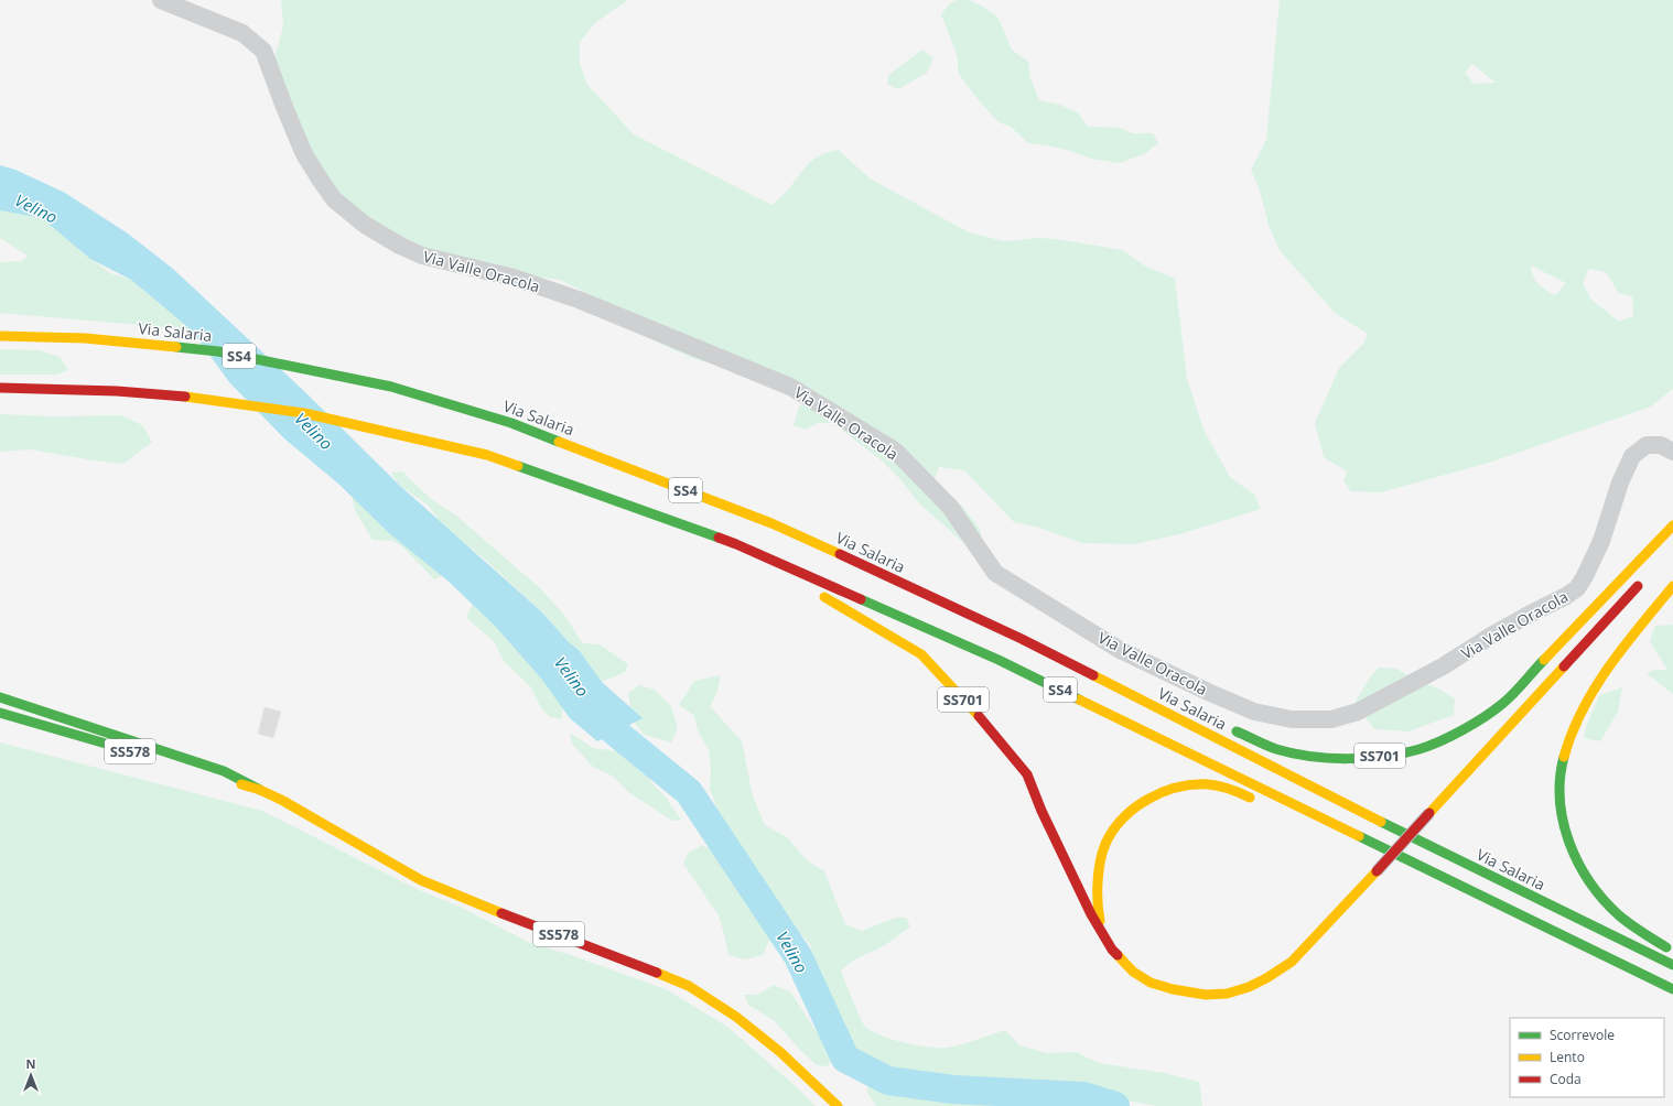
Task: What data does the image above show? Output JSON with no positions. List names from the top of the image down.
{
  "streets": {
    "main road": [
      "Via Salaria",
      "SS4",
      "SS701",
      "SS578"
    ],
    "street": ["Via Valle Oracola"]
  },
  "crossings": [
    ["SS4", "SS701"]
  ],
  "water": ["Velino"],
  "legend": ["Scorrevole", "Lento", "Coda"],
  "north": "top"
}
